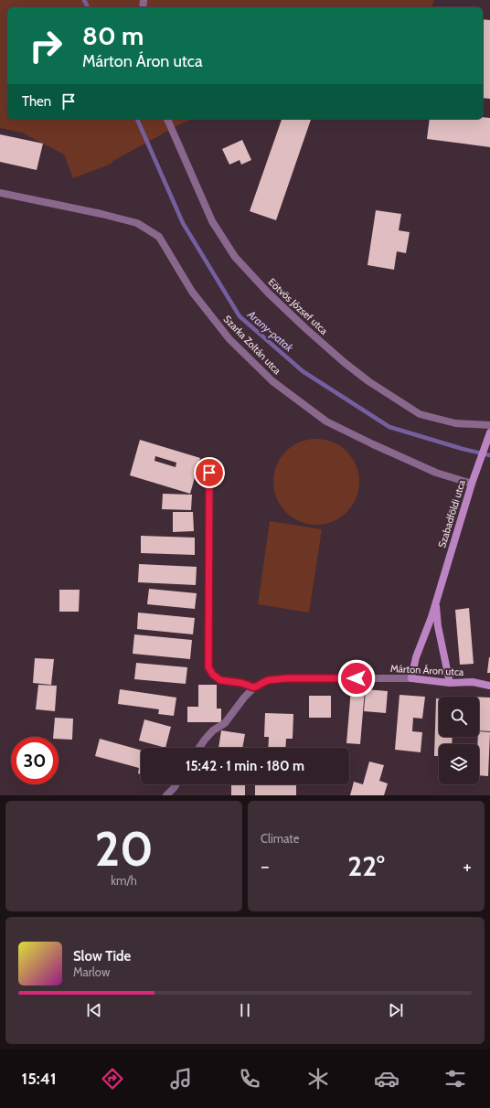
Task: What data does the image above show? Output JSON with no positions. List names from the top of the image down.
{
  "streets": {
    "street": [
      "Eötvös József utca",
      "Szarka Zoltán utca",
      "Szabadföldi utca",
      "Márton Áron utca"
    ]
  },
  "crossings": [
    ["Szarka Zoltán utca", "Szabadföldi utca"],
    ["Szabadföldi utca", "Márton Áron utca"]
  ],
  "water": ["Arany-patak"],
  "page": {
    "turn": ["80 m", "Márton Áron utca"],
    "then": "Then",
    "limit": "30",
    "trip": "15:42 · 1 min · 180 m",
    "tile": [
      ["20", "km/h"],
      "Climate"
    ],
    "heat": ["−", "22°", "+"],
    "song": ["Slow Tide", "Marlow"],
    "tabs": "15:41"
  }
}
